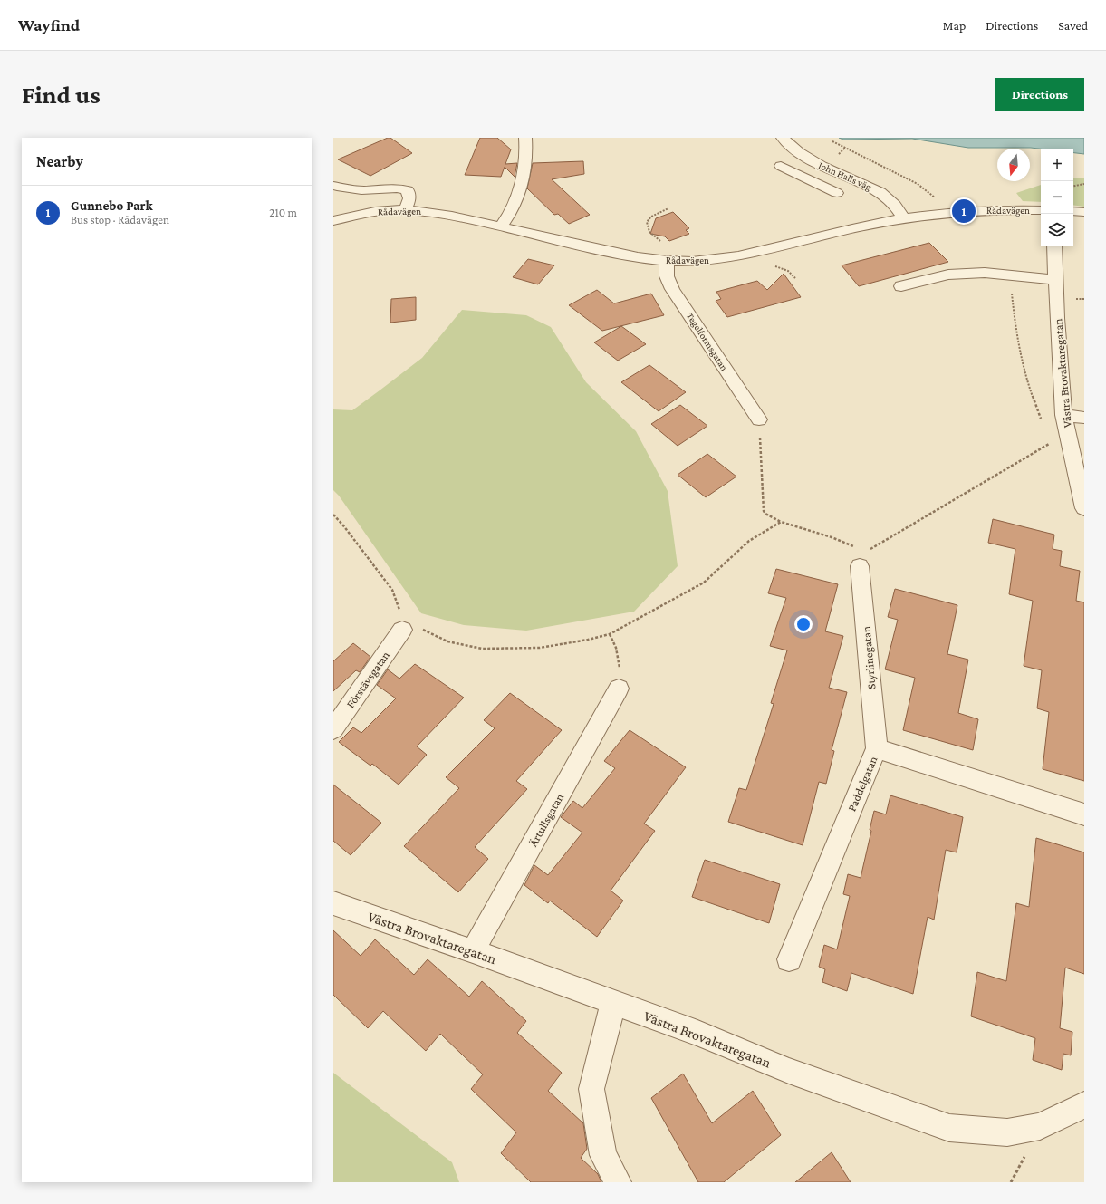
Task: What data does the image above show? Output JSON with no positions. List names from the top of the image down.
{
  "streets": {
    "street": [
      "John Halls väg",
      "Rådavägen",
      "Tegelformsgatan",
      "Västra Brovaktaregatan",
      "Styrlinegatan",
      "Förstävsgatan",
      "Paddelgatan",
      "Ärtullsgatan"
    ]
  },
  "crossings": [
    ["John Halls väg", "Rådavägen"],
    ["Rådavägen", "Tegelformsgatan"],
    ["Västra Brovaktaregatan", "Ärtullsgatan"],
    ["Styrlinegatan", "Paddelgatan"]
  ],
  "north": "bottom",
  "page": {
    "header": "Wayfind",
    "nav": ["Map", "Directions", "Saved"],
    "buttons": "Directions",
    "title": "Find us",
    "heading": "Nearby",
    "map_buttons": ["+", "−"],
    "list": [
      {
        "mark": "1",
        "name": "Gunnebo Park",
        "note": "Bus stop · Rådavägen",
        "value": "210 m"
      }
    ],
    "pins": "1"
  }
}
